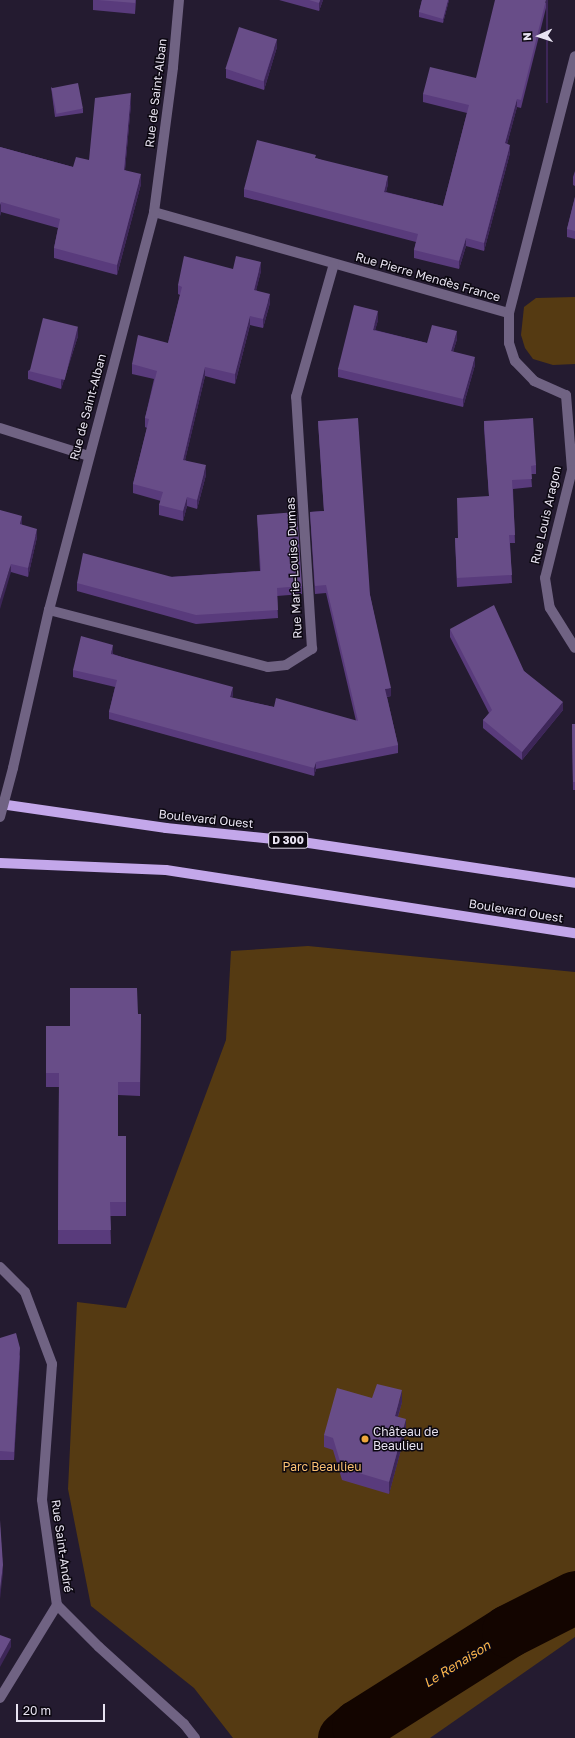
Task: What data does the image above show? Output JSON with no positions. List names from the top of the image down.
{
  "streets": {
    "main road": ["Boulevard Ouest", "D 300"],
    "street": [
      "Rue de Saint-Alban",
      "Rue Pierre Mendès France",
      "Rue Louis Aragon",
      "Rue Marie-Louise Dumas",
      "Rue Saint-André"
    ]
  },
  "crossings": [
    ["Rue de Saint-Alban", "Rue Pierre Mendès France"],
    ["Rue de Saint-Alban", "Rue Marie-Louise Dumas"],
    ["Rue Pierre Mendès France", "Rue Louis Aragon"],
    ["Rue Pierre Mendès France", "Rue Marie-Louise Dumas"]
  ],
  "water": ["Le Renaison"],
  "parks": ["Parc Beaulieu"],
  "places": ["Château de Beaulieu"],
  "scale_bar": "20 m",
  "north": "left"
}
